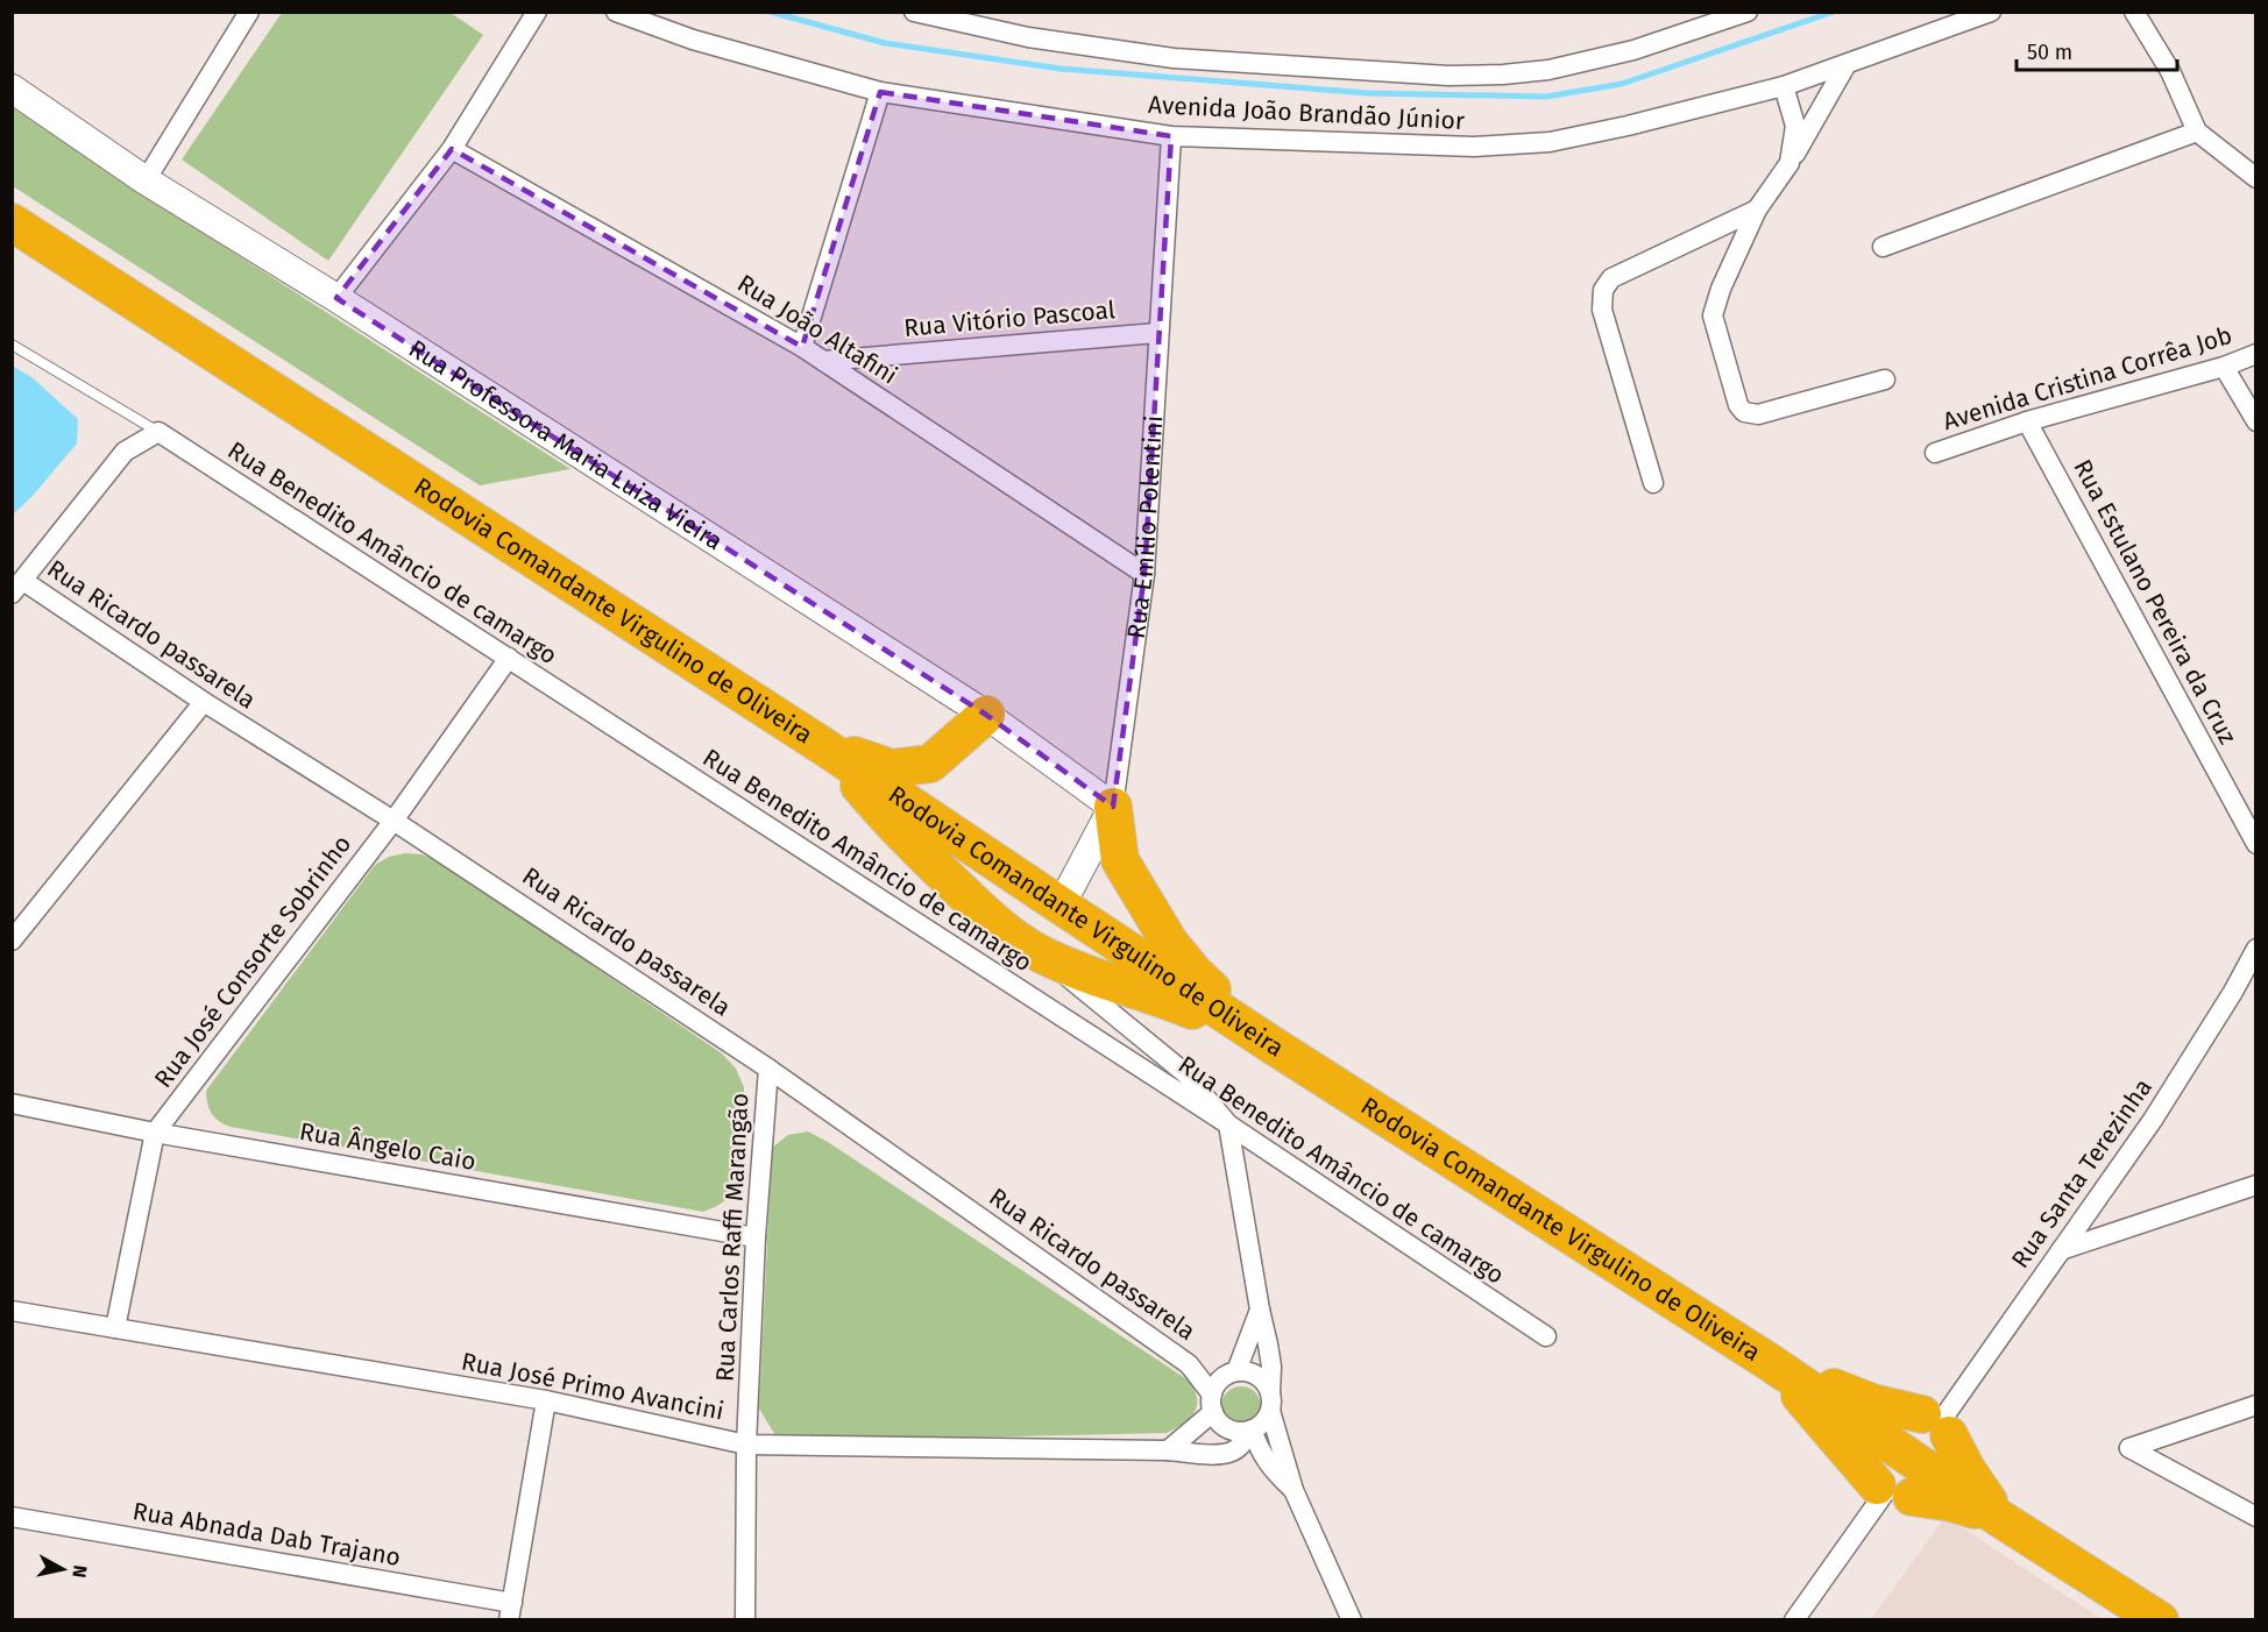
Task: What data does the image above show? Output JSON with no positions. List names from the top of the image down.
{
  "streets": {
    "highway": ["Rodovia Comandante Virgulino de Oliveira"],
    "street": [
      "Avenida João Brandão Júnior",
      "Rua Vitório Pascoal",
      "Rua João Altafini",
      "Avenida Cristina Corrêa Job",
      "Rua Professora Maria Luiza Vieira",
      "Rua Emílio Polentini",
      "Rua Benedito Amâncio de camargo",
      "Rua Estulano Pereira da Cruz",
      "Rua Ricardo passarela",
      "Rua José Consorte Sobrinho",
      "Rua Ângelo Caio",
      "Rua Santa Terezinha",
      "Rua Carlos Raffi Marangão",
      "Rua José Primo Avancini",
      "Rua Abnada Dab Trajano"
    ]
  },
  "crossings": [
    ["Avenida João Brandão Júnior", "Rua Emílio Polentini"],
    ["Rua Vitório Pascoal", "Rua João Altafini"],
    ["Rua Vitório Pascoal", "Rua Emílio Polentini"],
    ["Rua João Altafini", "Rua Emílio Polentini"],
    ["Avenida Cristina Corrêa Job", "Rua Estulano Pereira da Cruz"],
    ["Rua Professora Maria Luiza Vieira", "Rua Emílio Polentini"],
    ["Rua Emílio Polentini", "Rodovia Comandante Virgulino de Oliveira"],
    ["Rua Benedito Amâncio de camargo", "Rua José Consorte Sobrinho"],
    ["Rua Ricardo passarela", "Rua José Consorte Sobrinho"],
    ["Rua Ricardo passarela", "Rua Carlos Raffi Marangão"],
    ["Rua Ricardo passarela", "Rua José Primo Avancini"],
    ["Rua José Consorte Sobrinho", "Rua Ângelo Caio"],
    ["Rua José Consorte Sobrinho", "Rua José Primo Avancini"],
    ["Rua Ângelo Caio", "Rua Carlos Raffi Marangão"],
    ["Rua Carlos Raffi Marangão", "Rua José Primo Avancini"]
  ],
  "scale_bar": "50 m",
  "north": "right"
}
